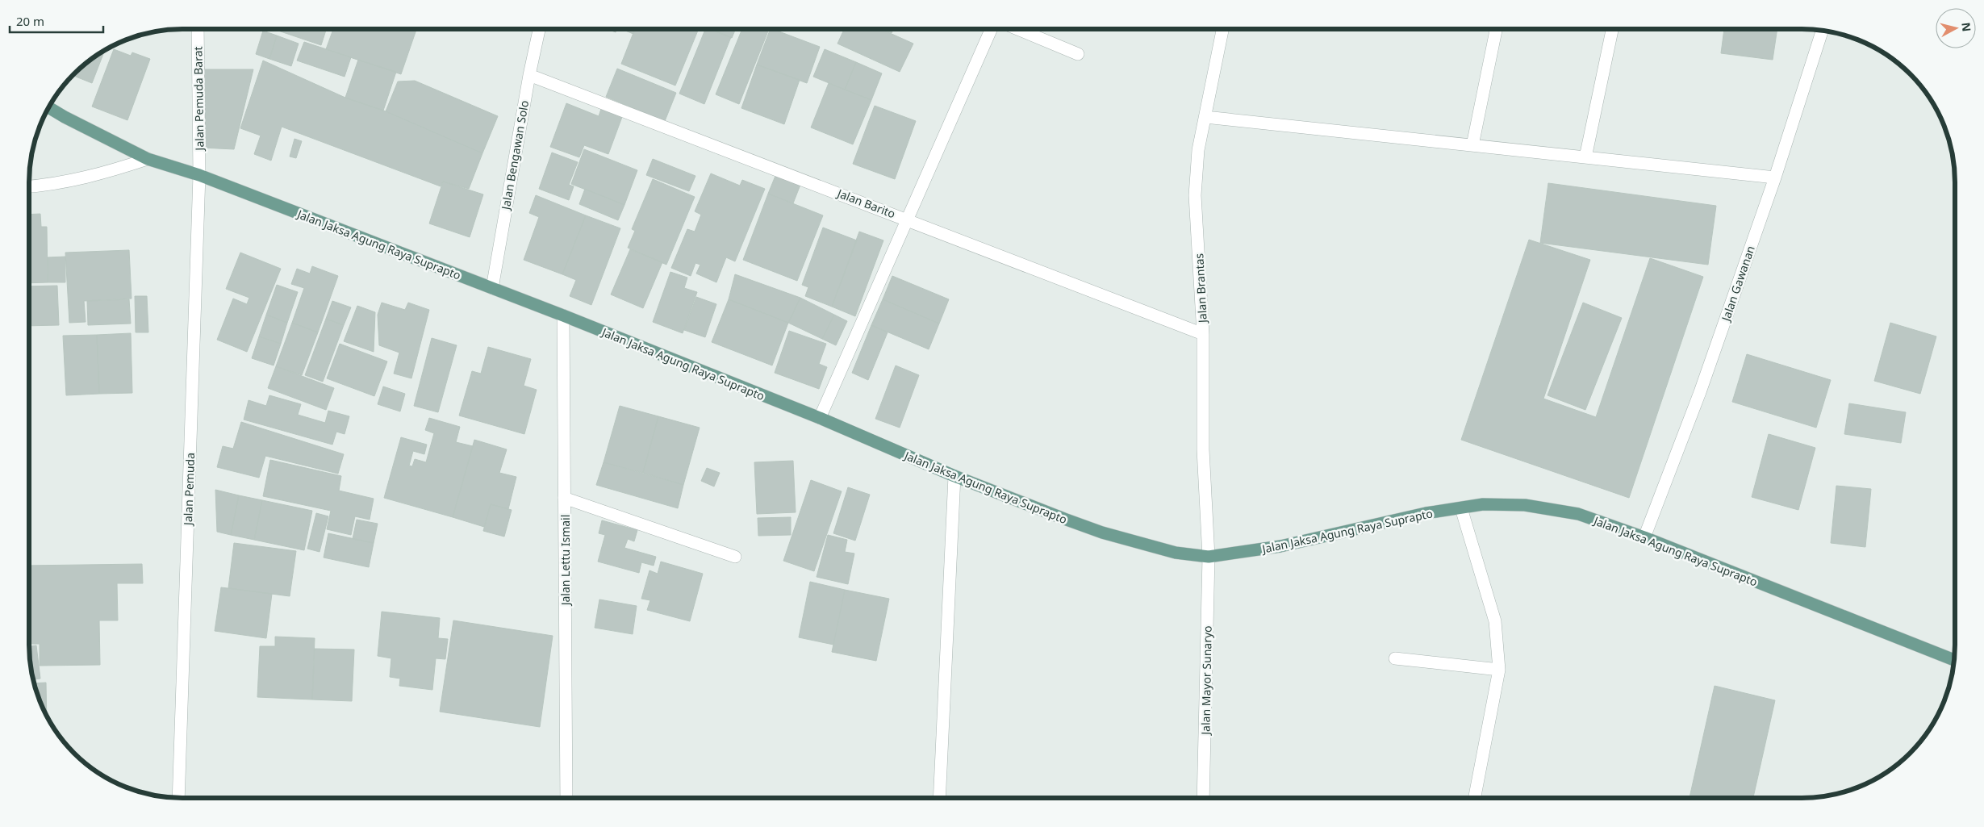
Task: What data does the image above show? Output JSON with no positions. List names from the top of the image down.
{
  "streets": {
    "main road": ["Jalan Jaksa Agung Raya Suprapto"],
    "street": [
      "Jalan Pemuda Barat",
      "Jalan Bengawan Solo",
      "Jalan Barito",
      "Jalan Gawanan",
      "Jalan Brantas",
      "Jalan Pemuda",
      "Jalan Lettu Ismail",
      "Jalan Mayor Sunaryo"
    ]
  },
  "crossings": [
    ["Jalan Pemuda Barat", "Jalan Jaksa Agung Raya Suprapto"],
    ["Jalan Pemuda Barat", "Jalan Pemuda"],
    ["Jalan Bengawan Solo", "Jalan Barito"],
    ["Jalan Bengawan Solo", "Jalan Jaksa Agung Raya Suprapto"],
    ["Jalan Barito", "Jalan Brantas"],
    ["Jalan Jaksa Agung Raya Suprapto", "Jalan Gawanan"],
    ["Jalan Jaksa Agung Raya Suprapto", "Jalan Brantas"],
    ["Jalan Jaksa Agung Raya Suprapto", "Jalan Pemuda"],
    ["Jalan Jaksa Agung Raya Suprapto", "Jalan Lettu Ismail"],
    ["Jalan Jaksa Agung Raya Suprapto", "Jalan Mayor Sunaryo"],
    ["Jalan Brantas", "Jalan Mayor Sunaryo"]
  ],
  "scale_bar": "20 m",
  "north": "right"
}
